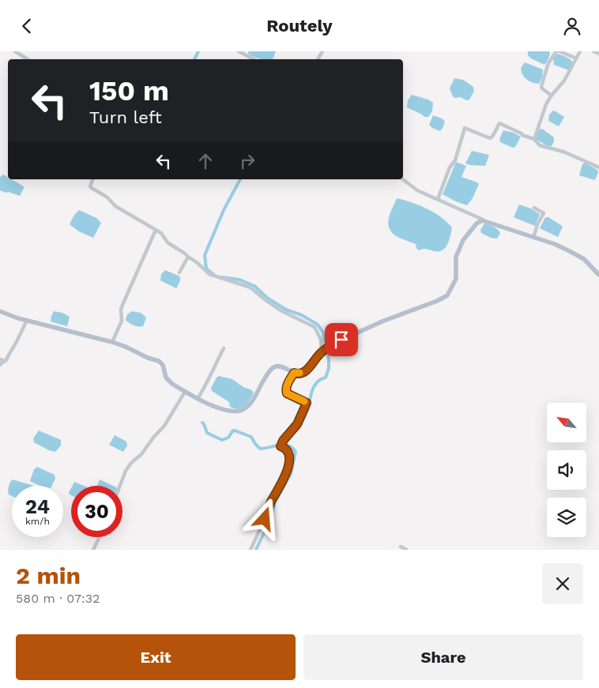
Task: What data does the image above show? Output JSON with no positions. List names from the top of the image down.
{
  "north": "top left",
  "page": {
    "header": "Routely",
    "turn": ["150 m", "Turn left"],
    "speed": "24 km/h",
    "limit": "30",
    "heading": ["2 min", "580 m · 07:32"],
    "buttons": ["Exit", "Share"]
  }
}
